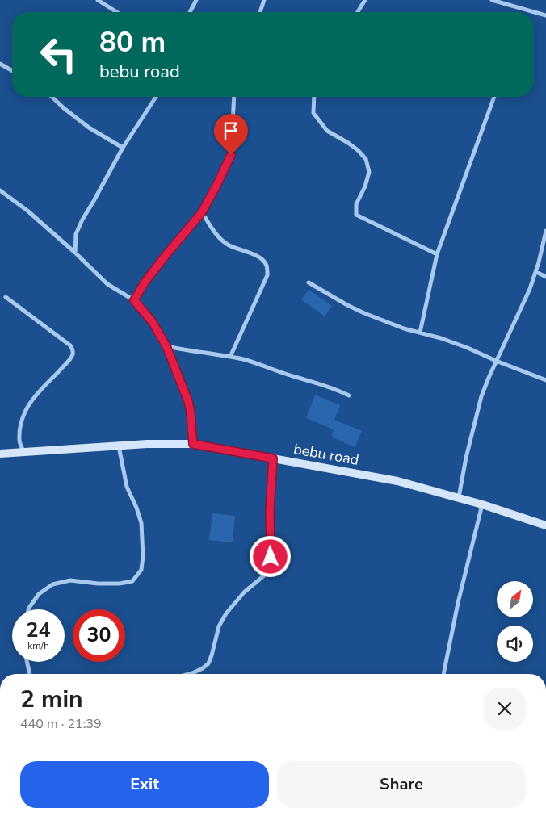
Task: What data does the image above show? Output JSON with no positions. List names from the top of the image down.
{
  "streets": {
    "street": ["bebu road"]
  },
  "north": "top right",
  "page": {
    "turn": ["80 m", "bebu road"],
    "speed": "24 km/h",
    "limit": "30",
    "heading": ["2 min", "440 m · 21:39"],
    "buttons": ["Exit", "Share"]
  }
}
